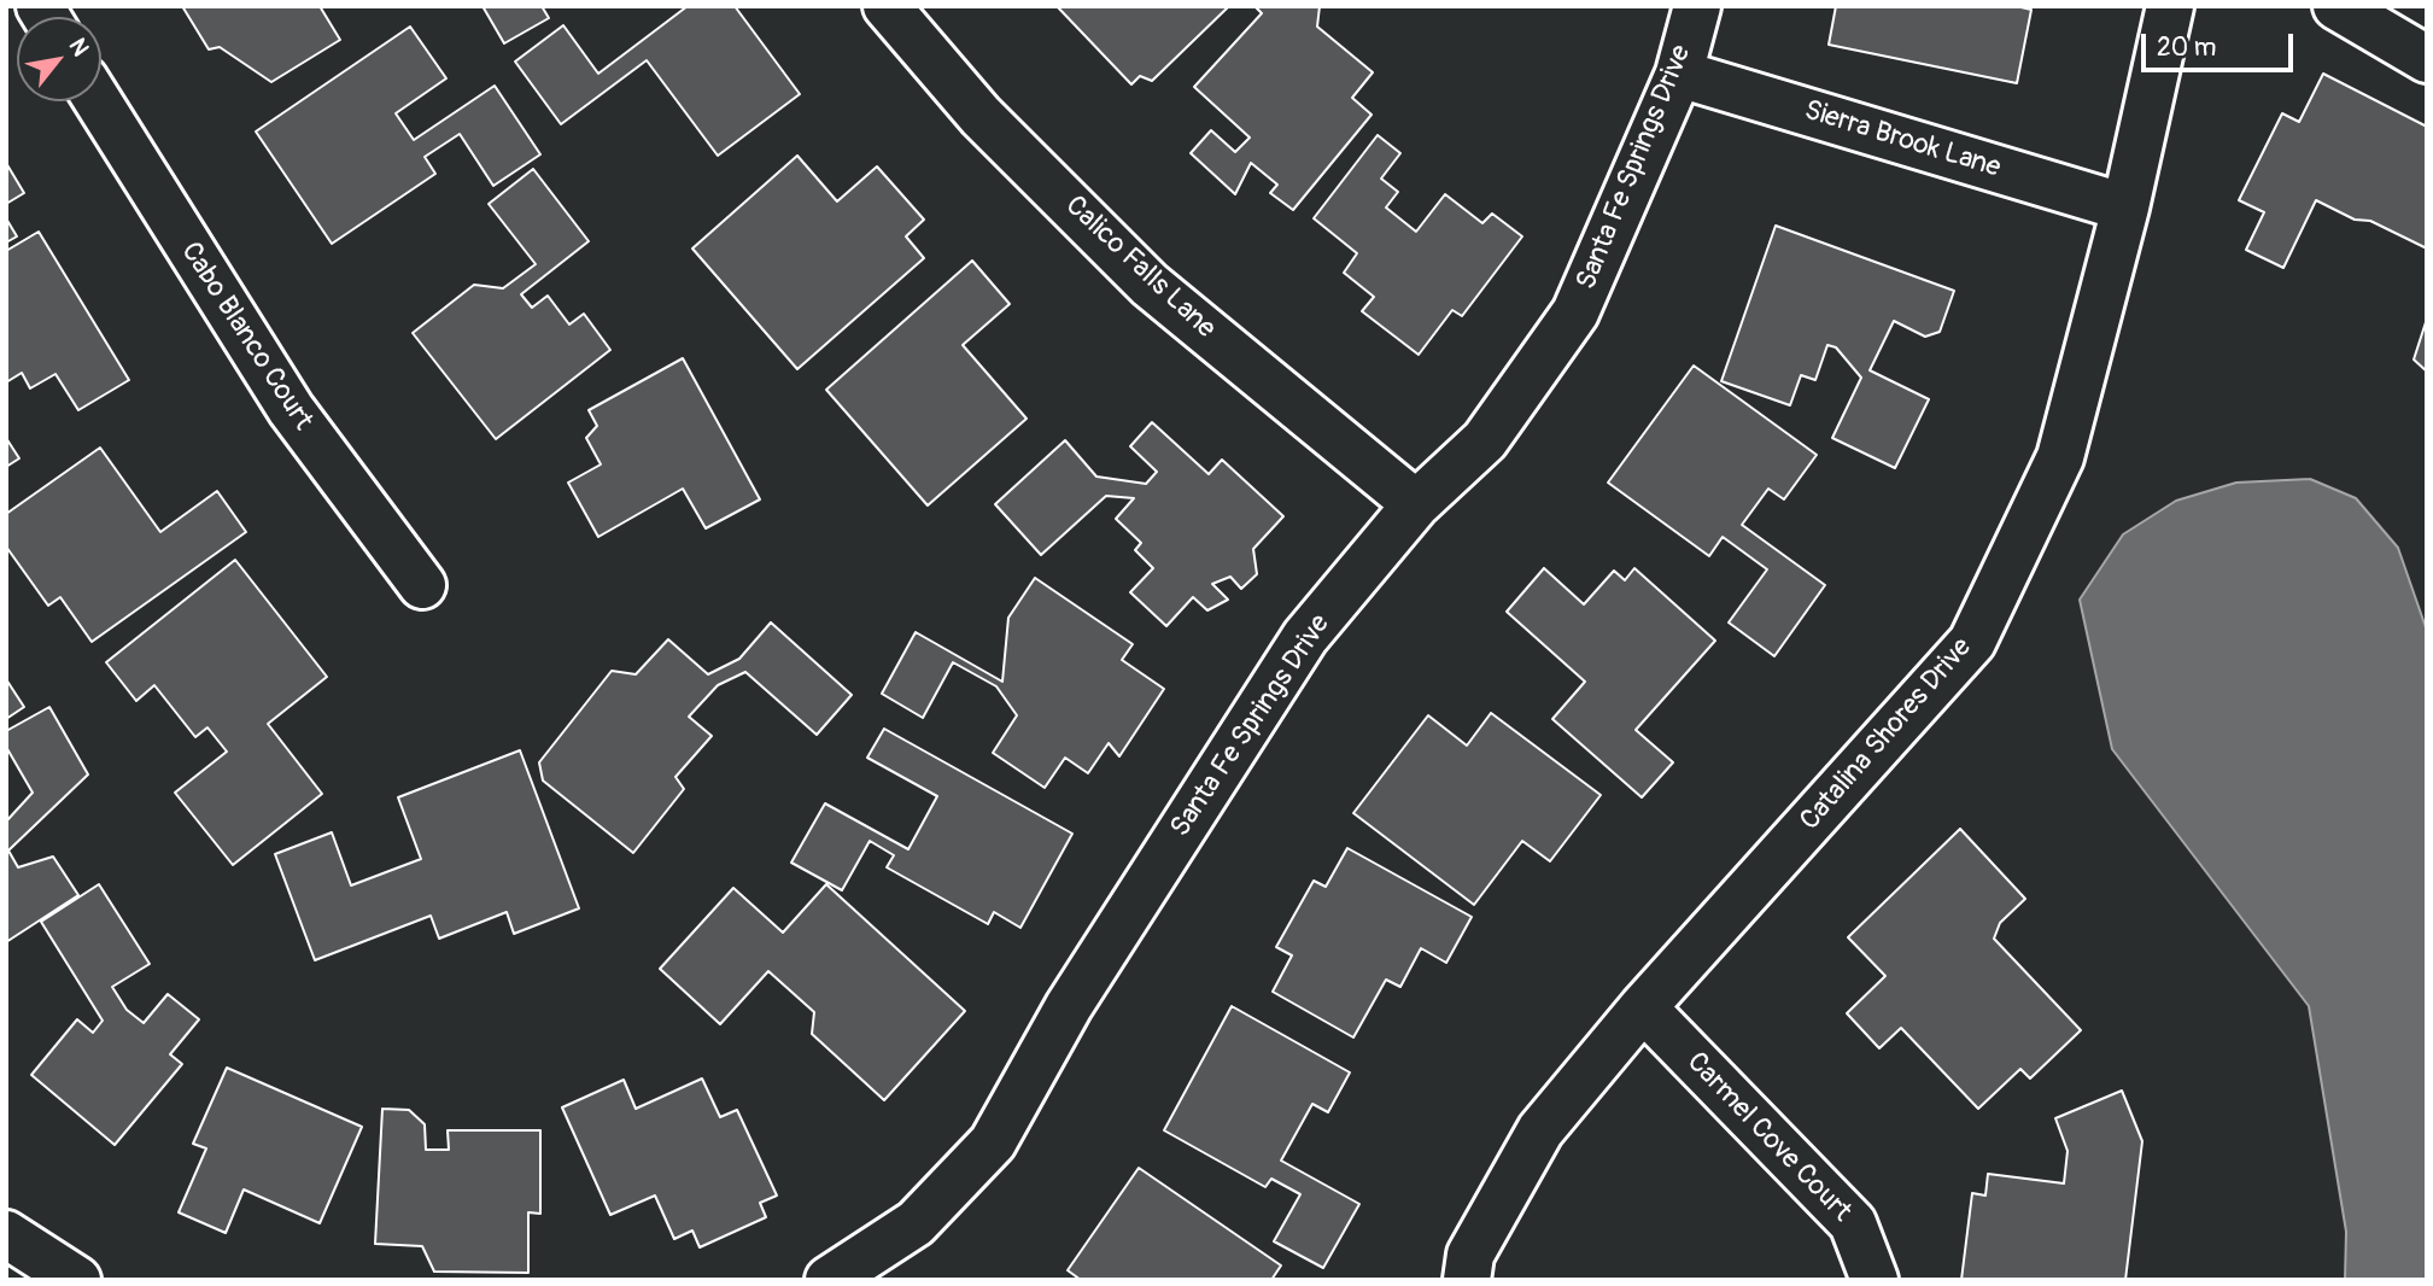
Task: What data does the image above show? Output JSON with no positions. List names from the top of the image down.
{
  "streets": {
    "street": [
      "Sierra Brook Lane",
      "Santa Fe Springs Drive",
      "Calico Falls Lane",
      "Cabo Blanco Court",
      "Catalina Shores Drive",
      "Carmel Cove Court"
    ]
  },
  "crossings": [
    ["Sierra Brook Lane", "Santa Fe Springs Drive"],
    ["Sierra Brook Lane", "Catalina Shores Drive"],
    ["Santa Fe Springs Drive", "Calico Falls Lane"],
    ["Catalina Shores Drive", "Carmel Cove Court"]
  ],
  "scale_bar": "20 m",
  "north": "top right"
}
